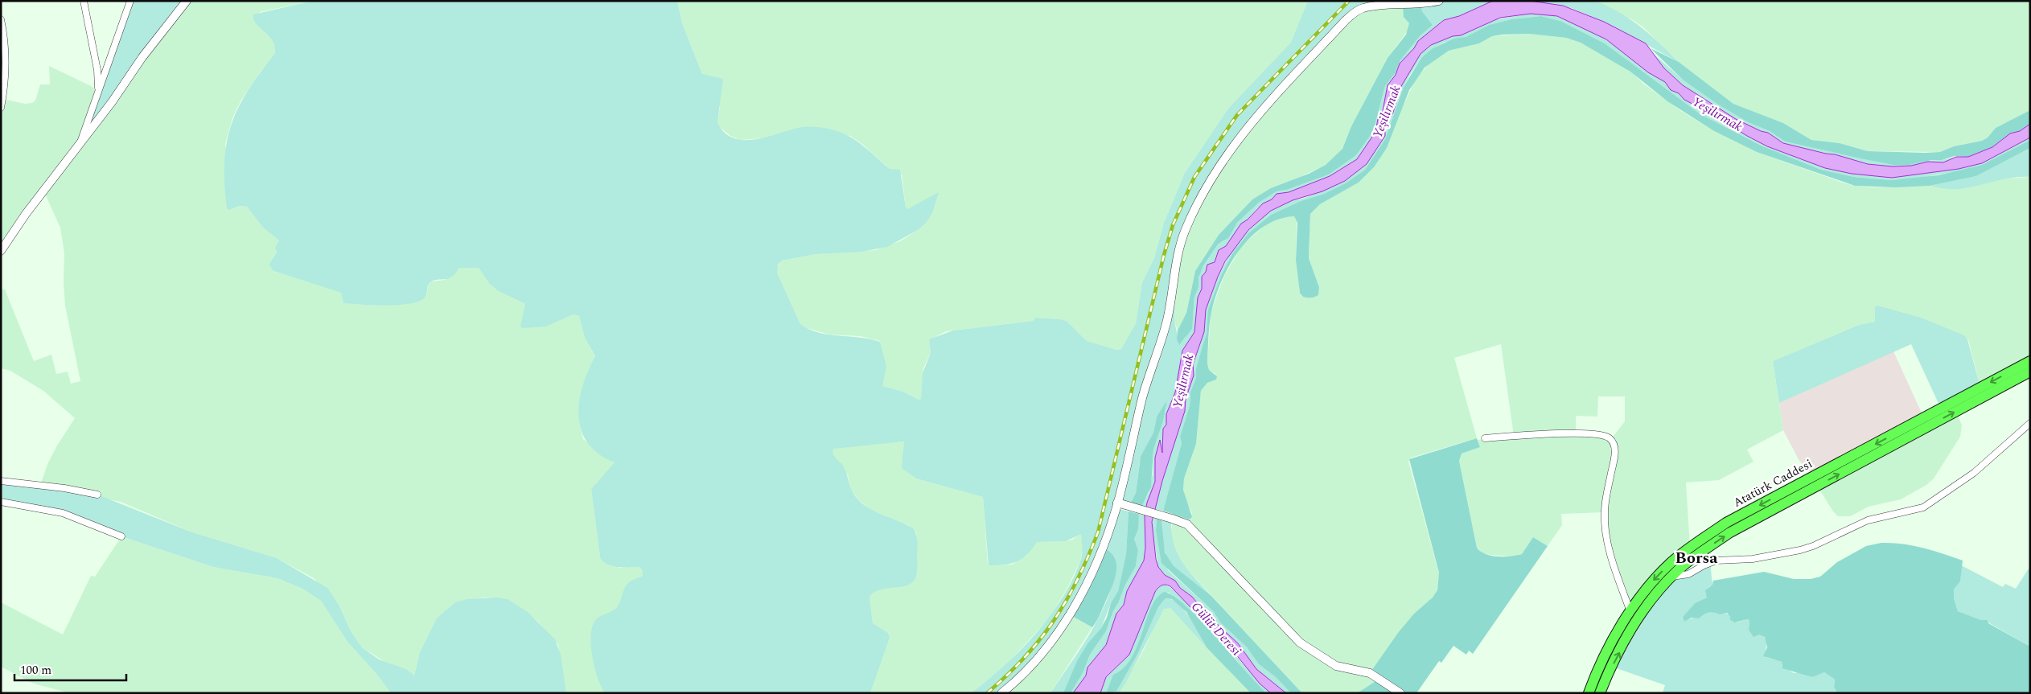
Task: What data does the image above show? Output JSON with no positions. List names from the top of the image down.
{
  "streets": {
    "highway": ["Atatürk Caddesi"]
  },
  "districts": ["Borsa"],
  "water": ["Yeşilırmak", "Gülüt Deresi"],
  "scale_bar": "100 m"
}
